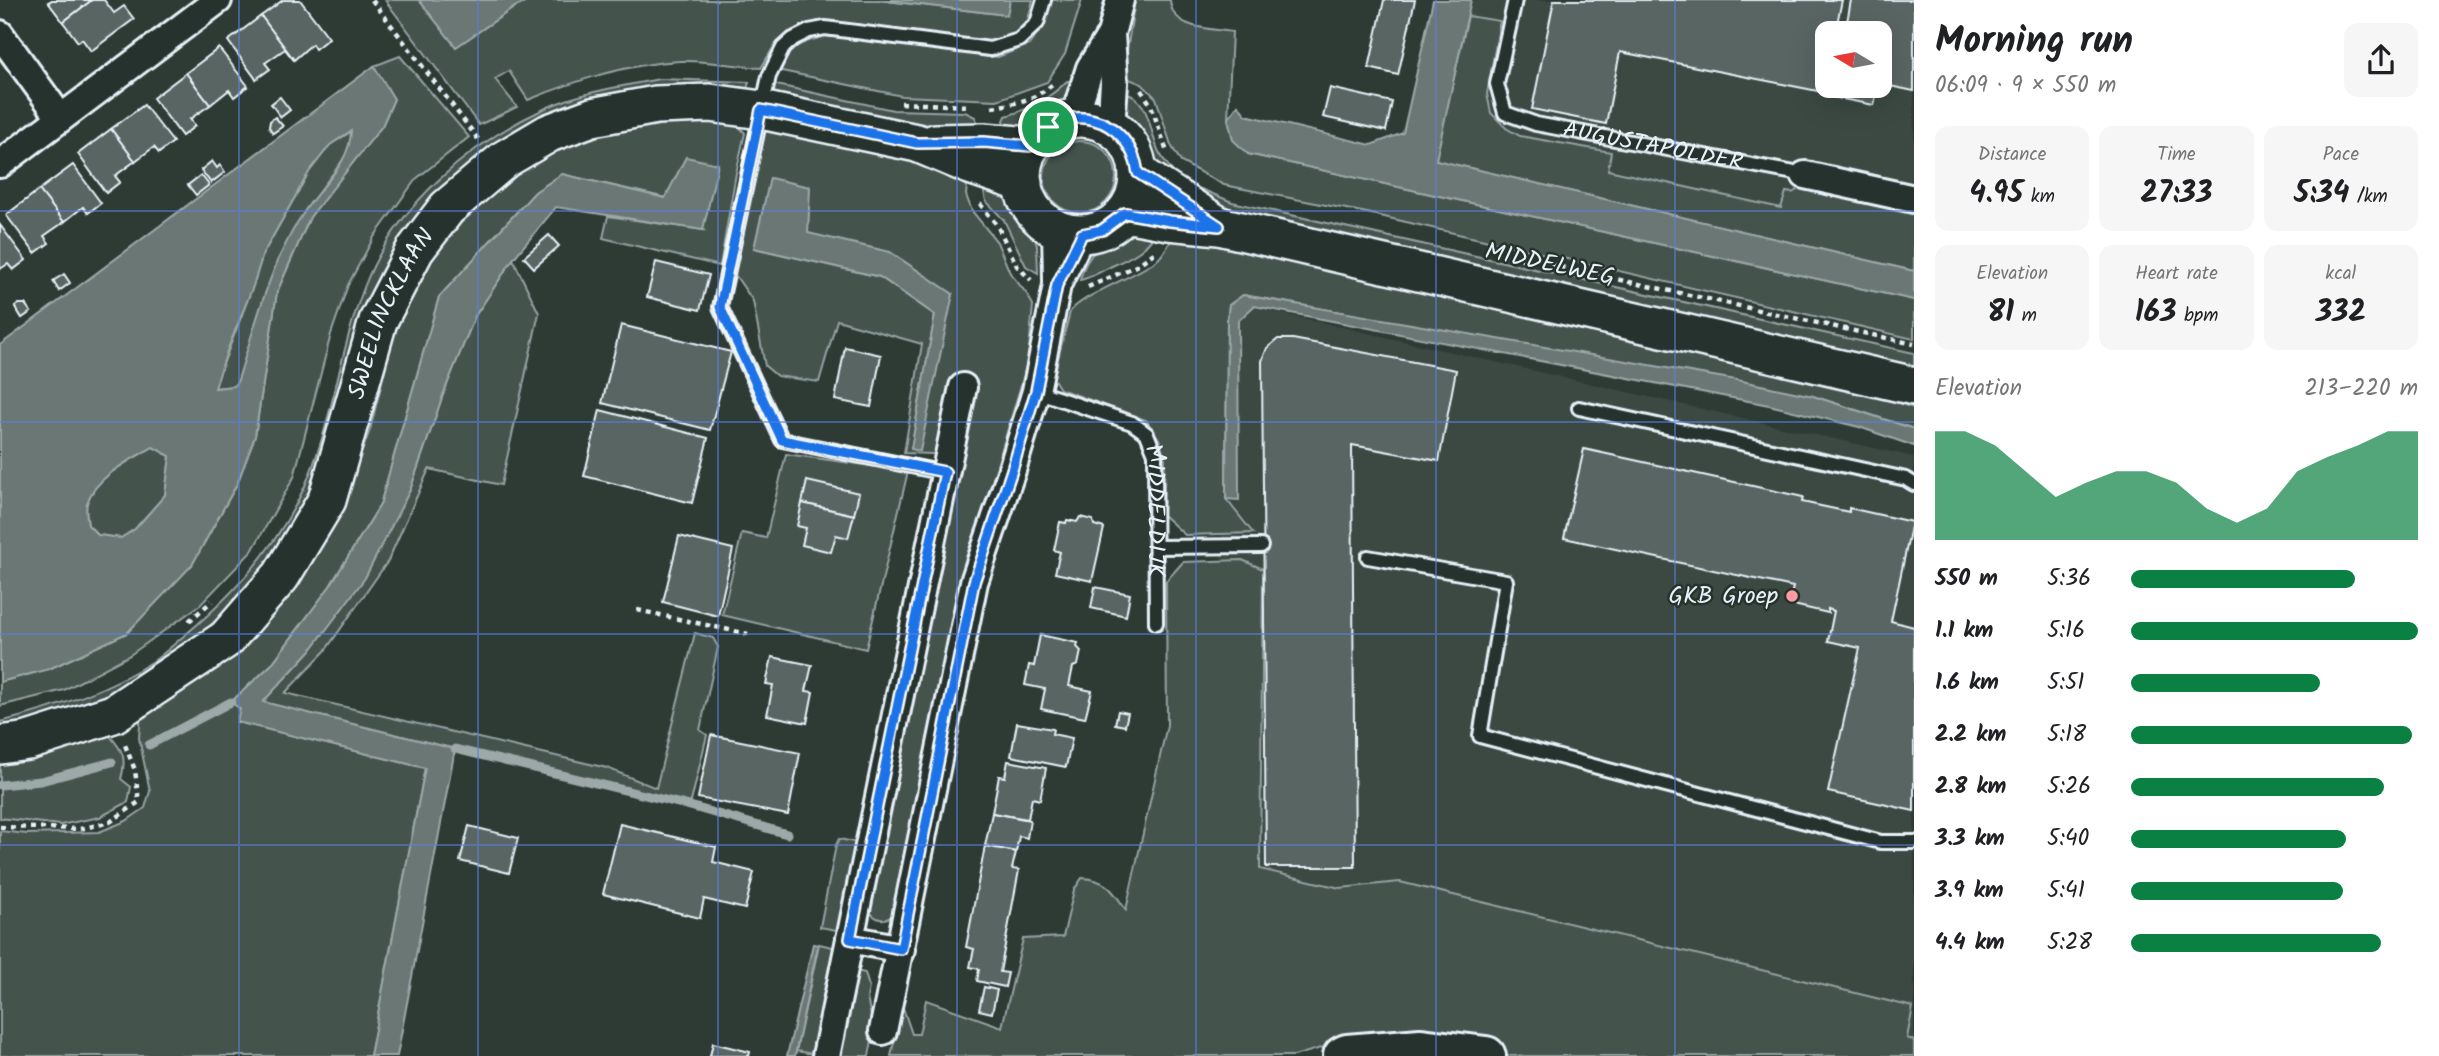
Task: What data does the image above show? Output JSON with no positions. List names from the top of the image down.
{
  "streets": {
    "main road": ["MIDDELWEG", "SWEELINCKLAAN"],
    "street": ["AUGUSTAPOLDER"],
    "lane": ["MIDDELDIJK"]
  },
  "crossings": [
    ["MIDDELWEG", "SWEELINCKLAAN"]
  ],
  "places": ["GKB Groep"],
  "north": "left",
  "page": {
    "heading": ["Morning run", "06:09 · 9 × 550 m"],
    "stats": [
      ["Distance", "4.95 km"],
      ["Time", "27:33"],
      ["Pace", "5:34 /km"],
      ["Elevation", "81 m"],
      ["Heart rate", "163 bpm"],
      ["kcal", "332"]
    ],
    "chart": ["Elevation", "213–220 m"],
    "list": [
      {
        "name": "550 m",
        "note": "5:36"
      },
      {
        "name": "1.1 km",
        "note": "5:16"
      },
      {
        "name": "1.6 km",
        "note": "5:51"
      },
      {
        "name": "2.2 km",
        "note": "5:18"
      },
      {
        "name": "2.8 km",
        "note": "5:26"
      },
      {
        "name": "3.3 km",
        "note": "5:40"
      },
      {
        "name": "3.9 km",
        "note": "5:41"
      },
      {
        "name": "4.4 km",
        "note": "5:28"
      }
    ]
  }
}
